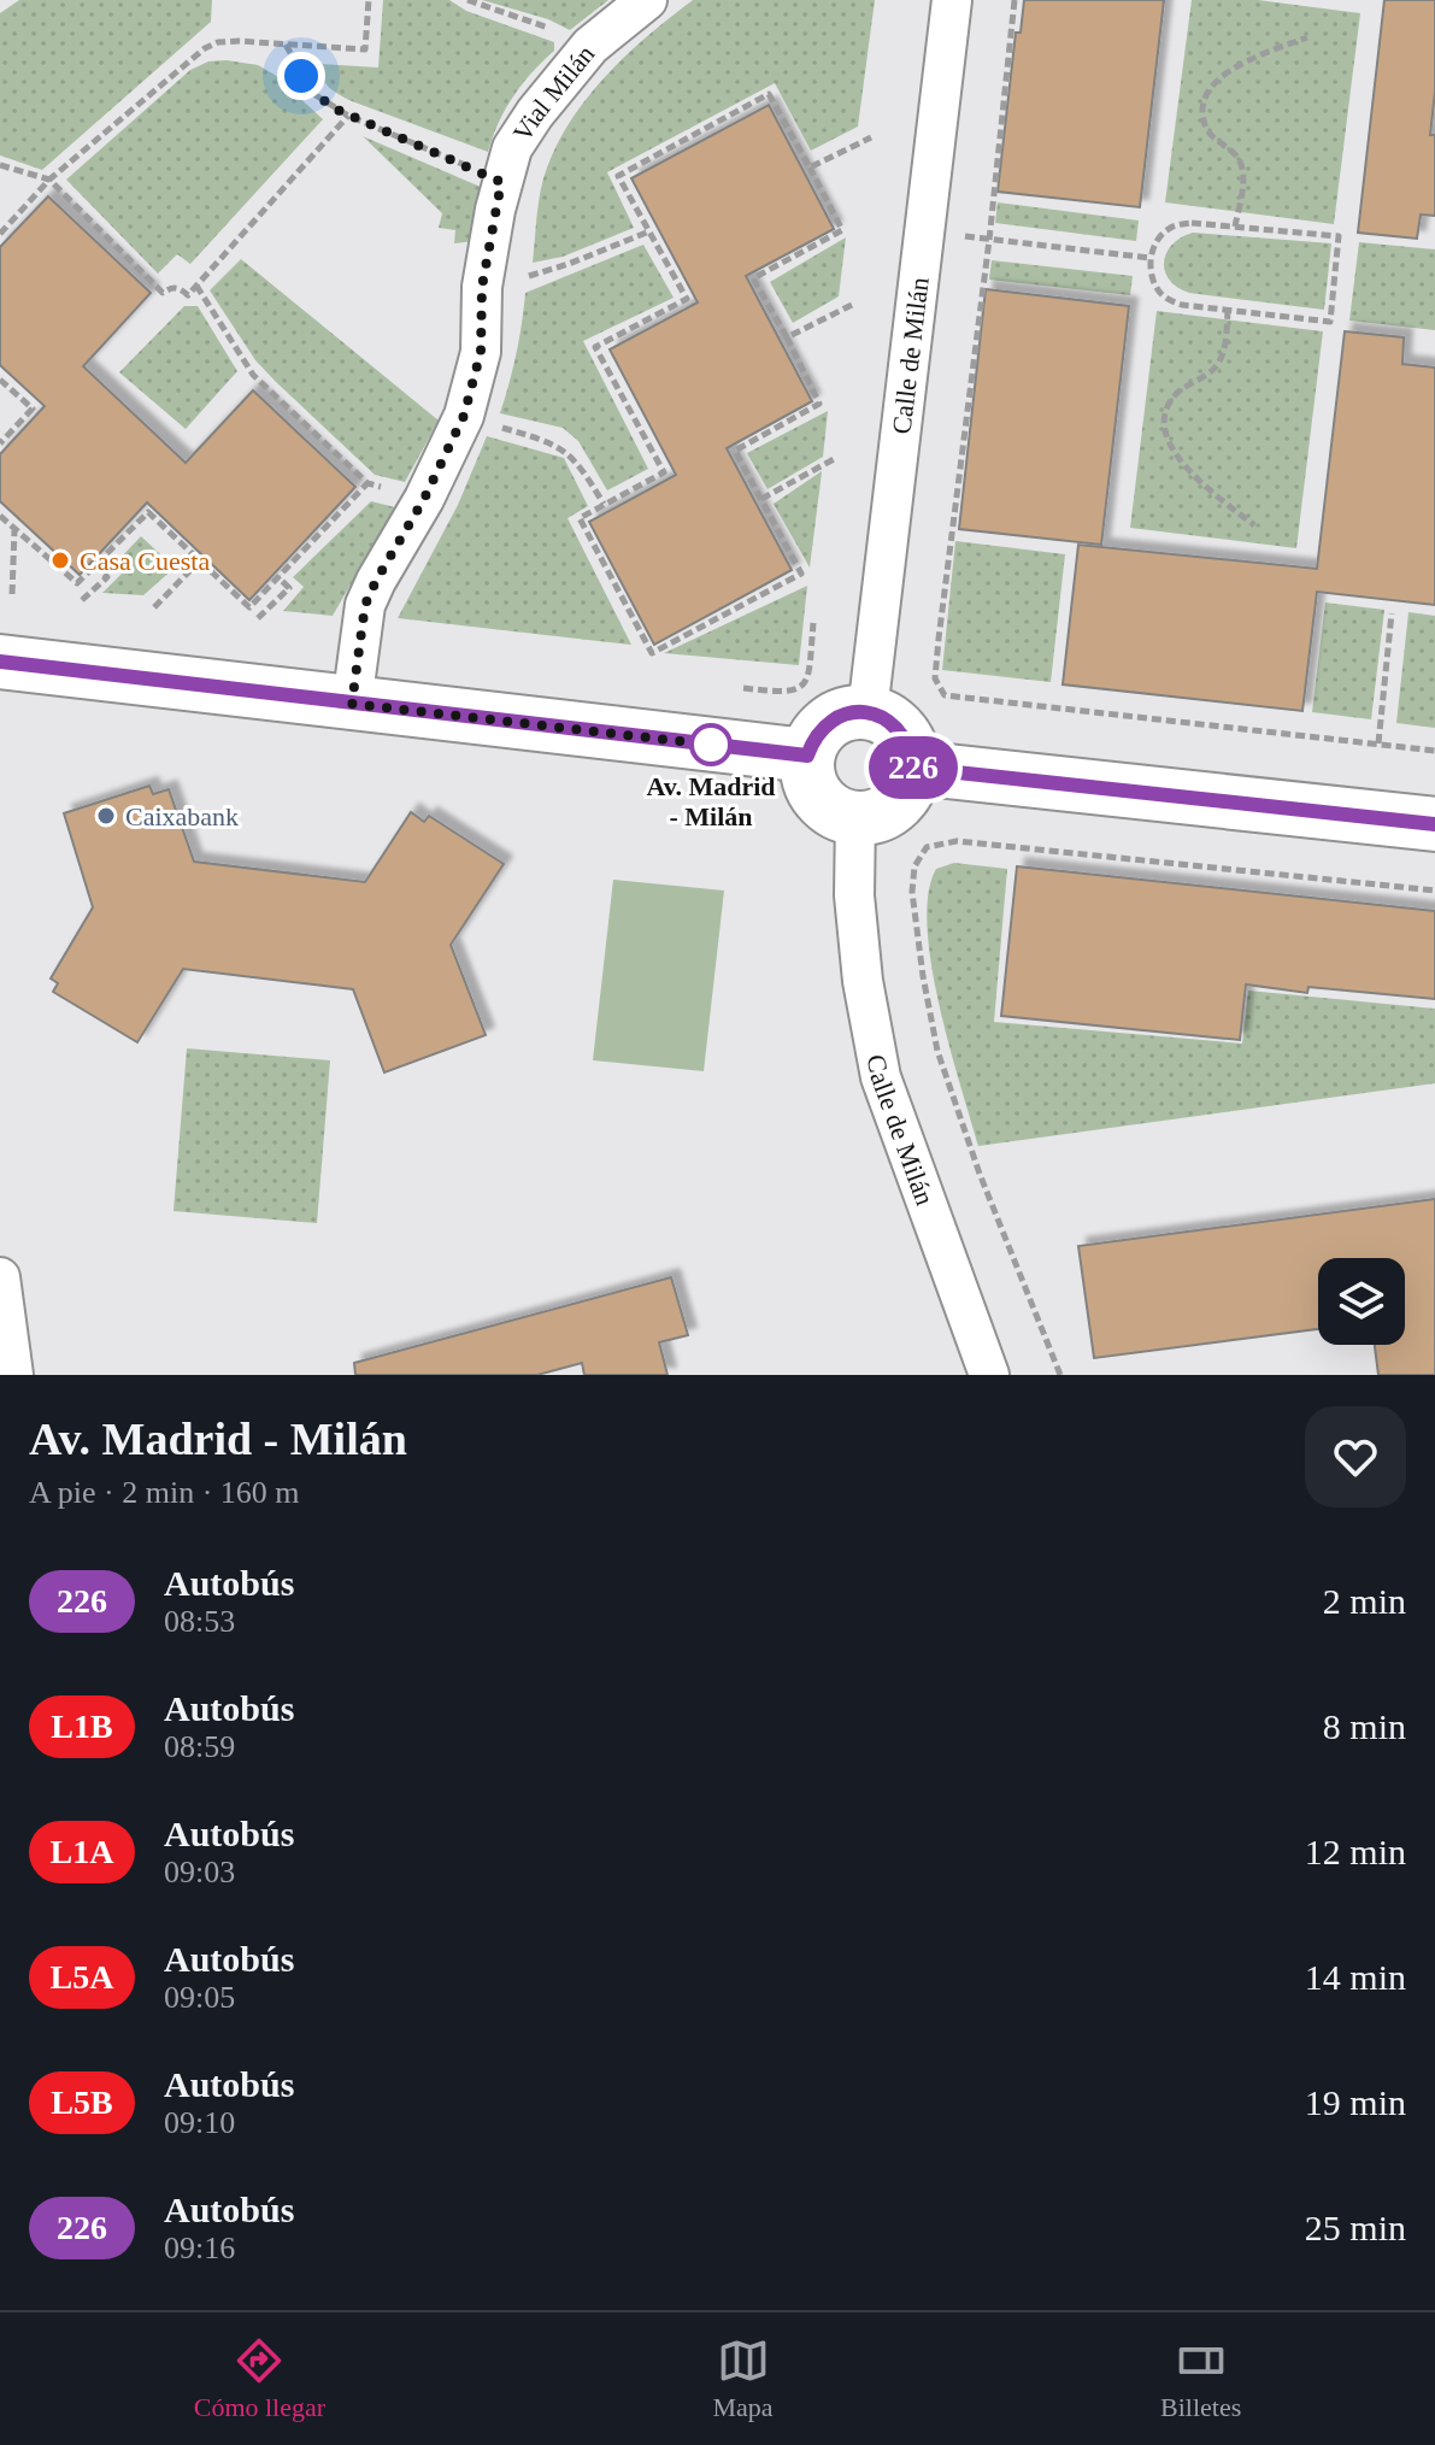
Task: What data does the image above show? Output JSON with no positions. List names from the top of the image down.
{
  "streets": {
    "street": ["Vial Milán", "Calle de Milán"]
  },
  "places": ["Casa Cuesta", "Av. Madrid - Milán", "Caixabank"],
  "lines": ["bus line 226"],
  "page": {
    "on_map": "226",
    "heading": ["Av. Madrid - Milán", "A pie · 2 min · 160 m"],
    "list": [
      {
        "mark": "226",
        "name": "Autobús",
        "note": "08:53",
        "value": "2 min"
      },
      {
        "mark": "L1B",
        "name": "Autobús",
        "note": "08:59",
        "value": "8 min"
      },
      {
        "mark": "L1A",
        "name": "Autobús",
        "note": "09:03",
        "value": "12 min"
      },
      {
        "mark": "L5A",
        "name": "Autobús",
        "note": "09:05",
        "value": "14 min"
      },
      {
        "mark": "L5B",
        "name": "Autobús",
        "note": "09:10",
        "value": "19 min"
      },
      {
        "mark": "226",
        "name": "Autobús",
        "note": "09:16",
        "value": "25 min"
      }
    ],
    "tabs": ["Cómo llegar", "Mapa", "Billetes"]
  }
}
